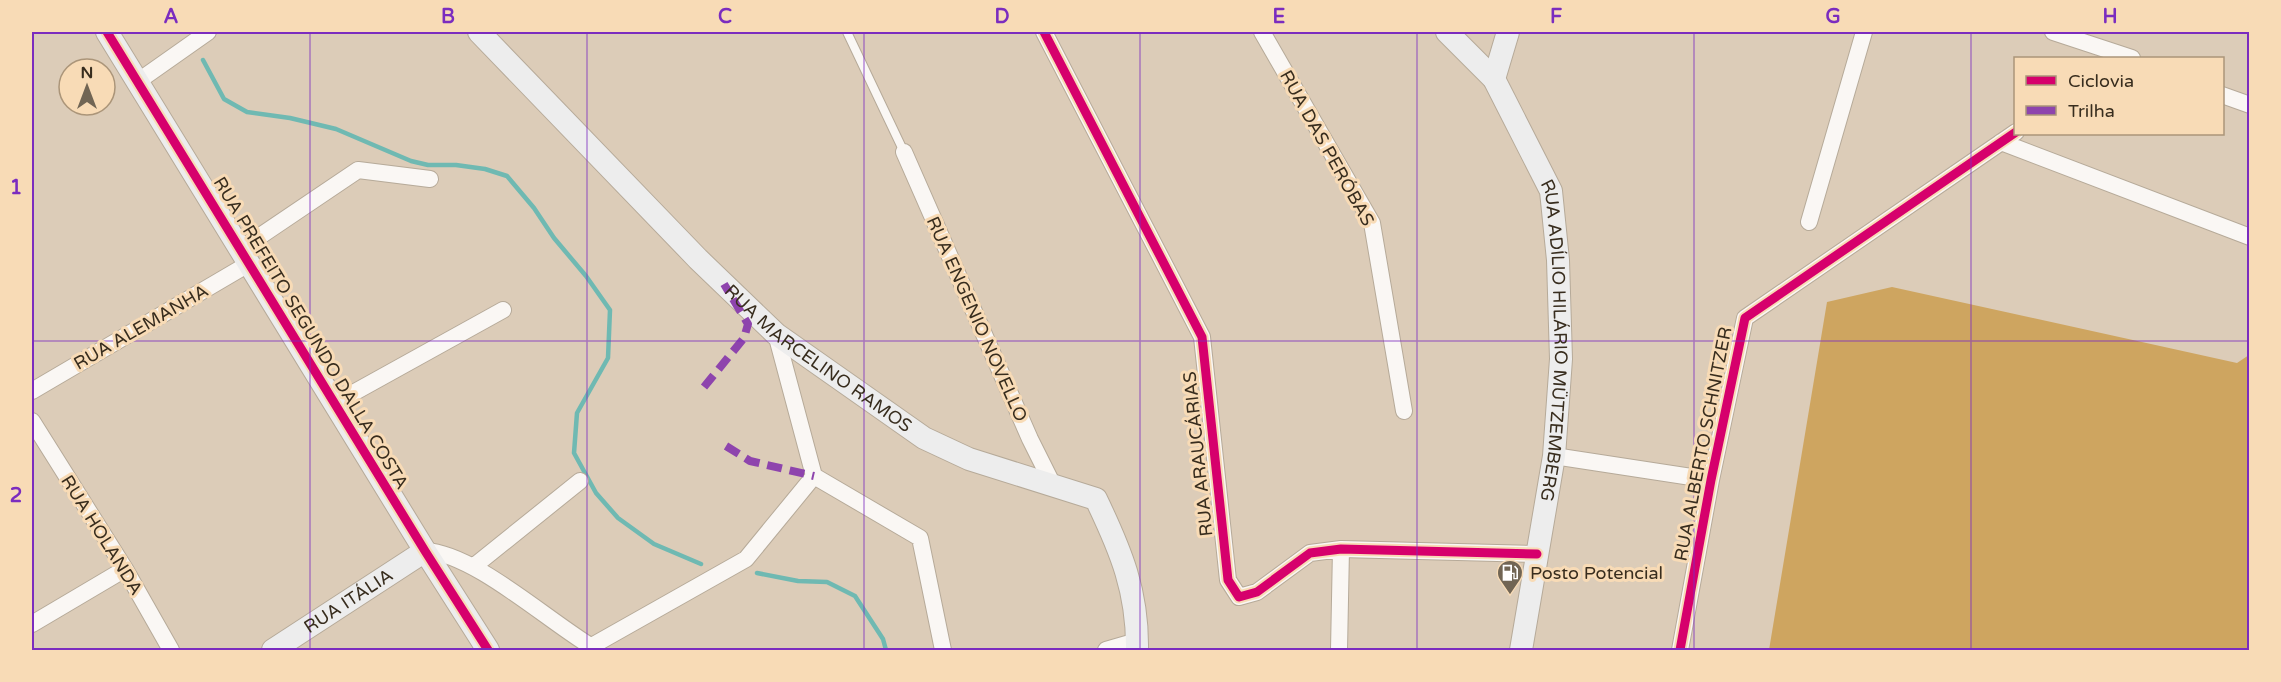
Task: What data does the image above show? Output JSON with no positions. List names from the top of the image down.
{
  "streets": {
    "main road": [
      "RUA PREFEITO SEGUNDO DALLA COSTA",
      "RUA ADÍLIO HILÁRIO MÜTZEMBERG",
      "RUA MARCELINO RAMOS",
      "RUA ITÁLIA"
    ],
    "street": [
      "RUA DAS PERÓBAS",
      "RUA ENGENIO NOVELLO",
      "RUA ALEMANHA",
      "RUA ALBERTO SCHNITZER",
      "RUA ARAUCÁRIAS",
      "RUA HOLANDA"
    ]
  },
  "crossings": [
    ["RUA ENGENIO NOVELLO", "RUA MARCELINO RAMOS"],
    ["RUA ALEMANHA", "RUA PREFEITO SEGUNDO DALLA COSTA"],
    ["RUA PREFEITO SEGUNDO DALLA COSTA", "RUA ITÁLIA"],
    ["RUA ADÍLIO HILÁRIO MÜTZEMBERG", "RUA ARAUCÁRIAS"]
  ],
  "places": {
    "fuel station": ["Posto Potencial"]
  },
  "legend": ["Ciclovia", "Trilha"],
  "north": "top",
  "grid": {
    "columns": [
      "A",
      "B",
      "C",
      "D",
      "E",
      "F",
      "G",
      "H"
    ],
    "rows": ["1", "2"]
  }
}
